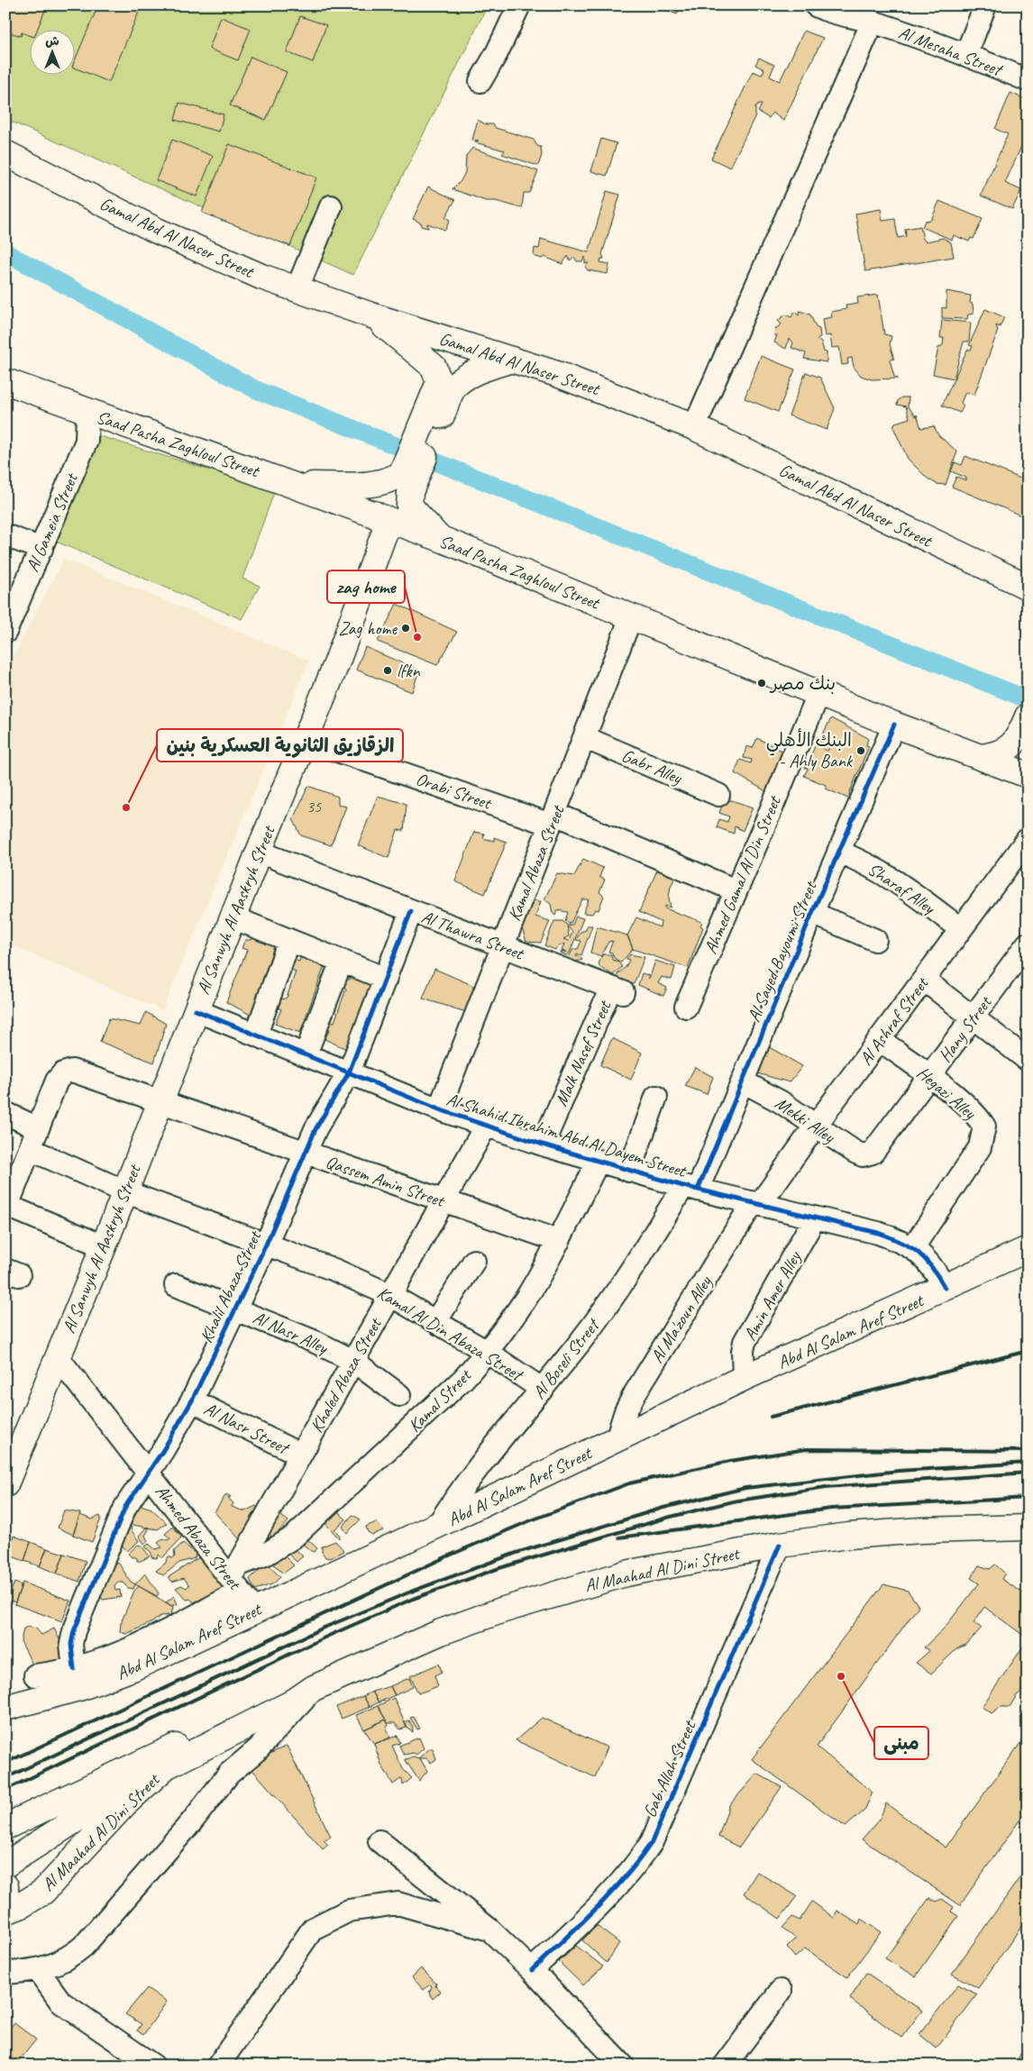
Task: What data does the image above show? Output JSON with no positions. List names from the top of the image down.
{
  "streets": {
    "main road": [
      "Gamal Abd Al Naser Street",
      "Saad Pasha Zaghloul Street",
      "Al Sanwyh Al Aaskryh Street",
      "Abd Al Salam Aref Street",
      "Al Maahad Al Dini Street"
    ],
    "street": [
      "Al Mesaha Street",
      "Al Gameia Street",
      "Gabr Alley",
      "Orabi Street",
      "Kamal Abaza Street",
      "Ahmed Gamal Al Din Street",
      "Sharaf Alley",
      "Al Thawra Street",
      "Al Sayed Bayoumi Street",
      "Al Ashraf Street",
      "Hany Street",
      "Malk Nasef Street",
      "Hegazi Alley",
      "Mekki Alley",
      "Al Shahid Ibrahim Abd Al Dayem Street",
      "Qassem Amin Street",
      "Khalil Abaza Street",
      "Amin Amer Alley",
      "Al Ma'zoun Alley",
      "Al Nasr Alley",
      "Kamal Al Din Abaza Street",
      "Al Boseli Street",
      "Khaled Abaza Street",
      "Kamal Street",
      "Al Nasr Street",
      "Ahmed Abaza Street",
      "Gab Allah Street"
    ]
  },
  "crossings": [
    ["Saad Pasha Zaghloul Street", "Al Gameia Street"],
    ["Saad Pasha Zaghloul Street", "Kamal Abaza Street"],
    ["Saad Pasha Zaghloul Street", "Ahmed Gamal Al Din Street"],
    ["Saad Pasha Zaghloul Street", "Al Sanwyh Al Aaskryh Street"],
    ["Saad Pasha Zaghloul Street", "Al Sayed Bayoumi Street"],
    ["Gabr Alley", "Kamal Abaza Street"],
    ["Orabi Street", "Kamal Abaza Street"],
    ["Orabi Street", "Ahmed Gamal Al Din Street"],
    ["Orabi Street", "Al Sanwyh Al Aaskryh Street"],
    ["Kamal Abaza Street", "Al Thawra Street"],
    ["Kamal Abaza Street", "Al Shahid Ibrahim Abd Al Dayem Street"],
    ["Sharaf Alley", "Al Sayed Bayoumi Street"],
    ["Sharaf Alley", "Al Ashraf Street"],
    ["Al Sanwyh Al Aaskryh Street", "Al Thawra Street"],
    ["Al Sanwyh Al Aaskryh Street", "Al Shahid Ibrahim Abd Al Dayem Street"],
    ["Al Sanwyh Al Aaskryh Street", "Qassem Amin Street"],
    ["Al Sanwyh Al Aaskryh Street", "Kamal Al Din Abaza Street"],
    ["Al Sanwyh Al Aaskryh Street", "Ahmed Abaza Street"],
    ["Al Thawra Street", "Malk Nasef Street"],
    ["Al Thawra Street", "Khalil Abaza Street"],
    ["Al Sayed Bayoumi Street", "Mekki Alley"],
    ["Al Sayed Bayoumi Street", "Al Shahid Ibrahim Abd Al Dayem Street"],
    ["Al Sayed Bayoumi Street", "Al Boseli Street"],
    ["Al Ashraf Street", "Hegazi Alley"],
    ["Al Ashraf Street", "Mekki Alley"],
    ["Al Ashraf Street", "Al Shahid Ibrahim Abd Al Dayem Street"],
    ["Al Ashraf Street", "Al Ma'zoun Alley"],
    ["Hany Street", "Hegazi Alley"],
    ["Hany Street", "Mekki Alley"],
    ["Malk Nasef Street", "Al Shahid Ibrahim Abd Al Dayem Street"],
    ["Hegazi Alley", "Al Shahid Ibrahim Abd Al Dayem Street"],
    ["Al Shahid Ibrahim Abd Al Dayem Street", "Khalil Abaza Street"],
    ["Al Shahid Ibrahim Abd Al Dayem Street", "Amin Amer Alley"],
    ["Al Shahid Ibrahim Abd Al Dayem Street", "Al Ma'zoun Alley"],
    ["Al Shahid Ibrahim Abd Al Dayem Street", "Abd Al Salam Aref Street"],
    ["Al Shahid Ibrahim Abd Al Dayem Street", "Al Boseli Street"],
    ["Al Shahid Ibrahim Abd Al Dayem Street", "Khaled Abaza Street"],
    ["Al Shahid Ibrahim Abd Al Dayem Street", "Kamal Street"],
    ["Qassem Amin Street", "Khalil Abaza Street"],
    ["Qassem Amin Street", "Khaled Abaza Street"],
    ["Qassem Amin Street", "Kamal Street"],
    ["Khalil Abaza Street", "Abd Al Salam Aref Street"],
    ["Khalil Abaza Street", "Al Nasr Alley"],
    ["Khalil Abaza Street", "Kamal Al Din Abaza Street"],
    ["Khalil Abaza Street", "Al Nasr Street"],
    ["Khalil Abaza Street", "Ahmed Abaza Street"],
    ["Amin Amer Alley", "Abd Al Salam Aref Street"],
    ["Al Ma'zoun Alley", "Abd Al Salam Aref Street"],
    ["Abd Al Salam Aref Street", "Al Boseli Street"],
    ["Abd Al Salam Aref Street", "Khaled Abaza Street"],
    ["Abd Al Salam Aref Street", "Kamal Street"],
    ["Abd Al Salam Aref Street", "Ahmed Abaza Street"],
    ["Al Nasr Alley", "Khaled Abaza Street"],
    ["Kamal Al Din Abaza Street", "Al Boseli Street"],
    ["Kamal Al Din Abaza Street", "Khaled Abaza Street"],
    ["Kamal Al Din Abaza Street", "Kamal Street"],
    ["Khaled Abaza Street", "Kamal Street"],
    ["Khaled Abaza Street", "Al Nasr Street"],
    ["Khaled Abaza Street", "Ahmed Abaza Street"],
    ["Kamal Street", "Ahmed Abaza Street"],
    ["Al Maahad Al Dini Street", "Gab Allah Street"]
  ],
  "places": [
    "Zag home",
    "zag home",
    "lfkn",
    "بنك مصر",
    "البنك الأهلي - Ahly Bank",
    "الزقازيق الثانوية العسكرية بنين",
    "مبنى"
  ],
  "house_numbers": ["35"],
  "north": "top"
}
